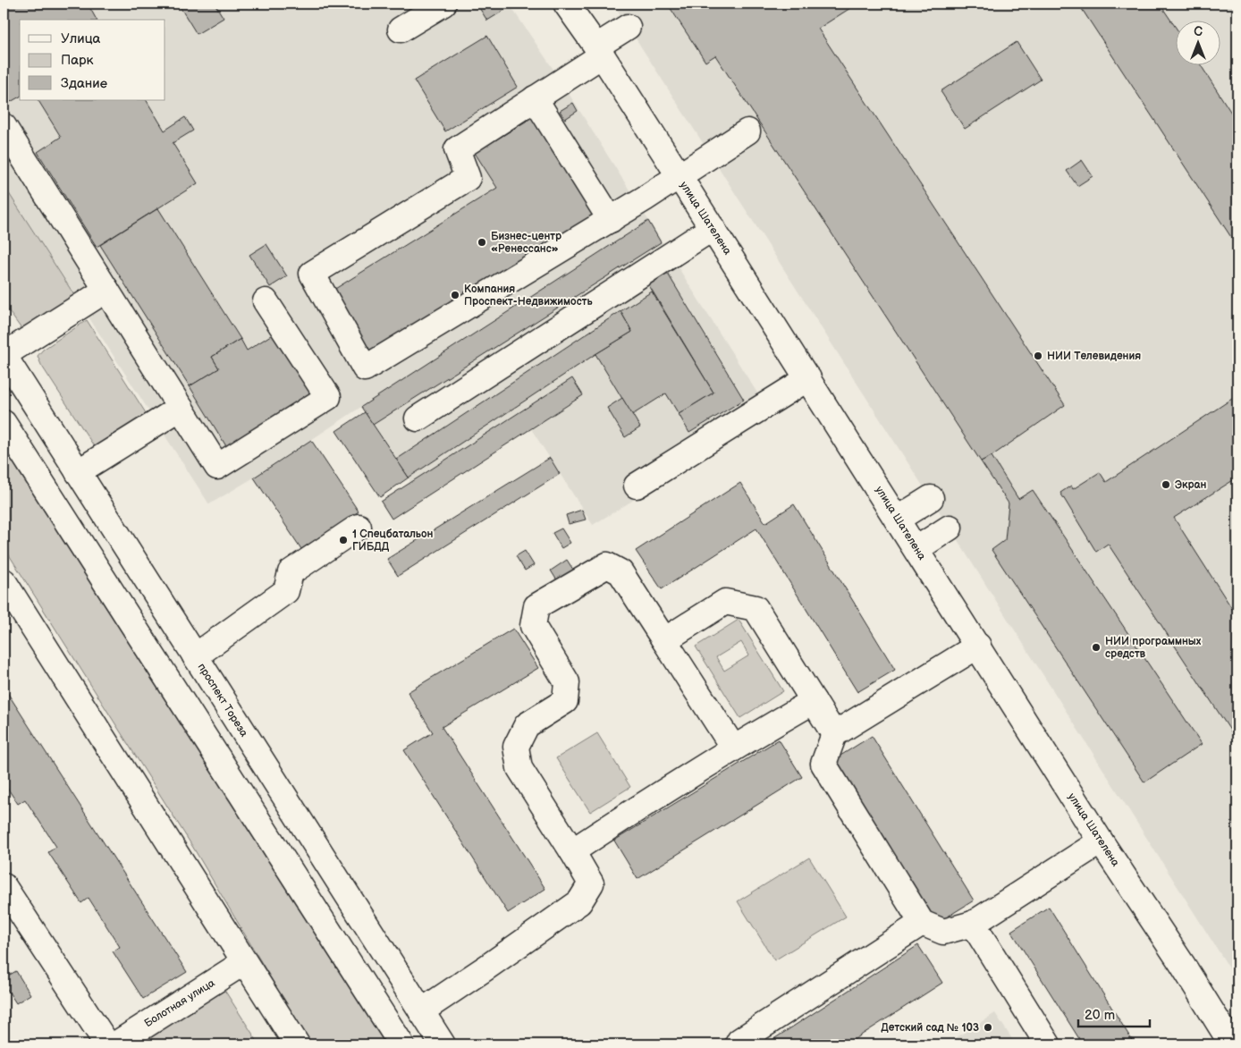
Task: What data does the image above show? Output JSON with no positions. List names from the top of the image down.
{
  "streets": {
    "street": ["улица Шателена", "проспект Тореза", "Болотная улица"]
  },
  "places": [
    "Бизнес-центр «Ренессанс»",
    "Компания Проспект-Недвижимость",
    "НИИ Телевидения",
    "Экран",
    "1 Спецбатальон ГИБДД",
    "НИИ программных средств",
    "Детский сад № 103"
  ],
  "legend": ["Улица", "Парк", "Здание"],
  "scale_bar": "20 m",
  "north": "top"
}
